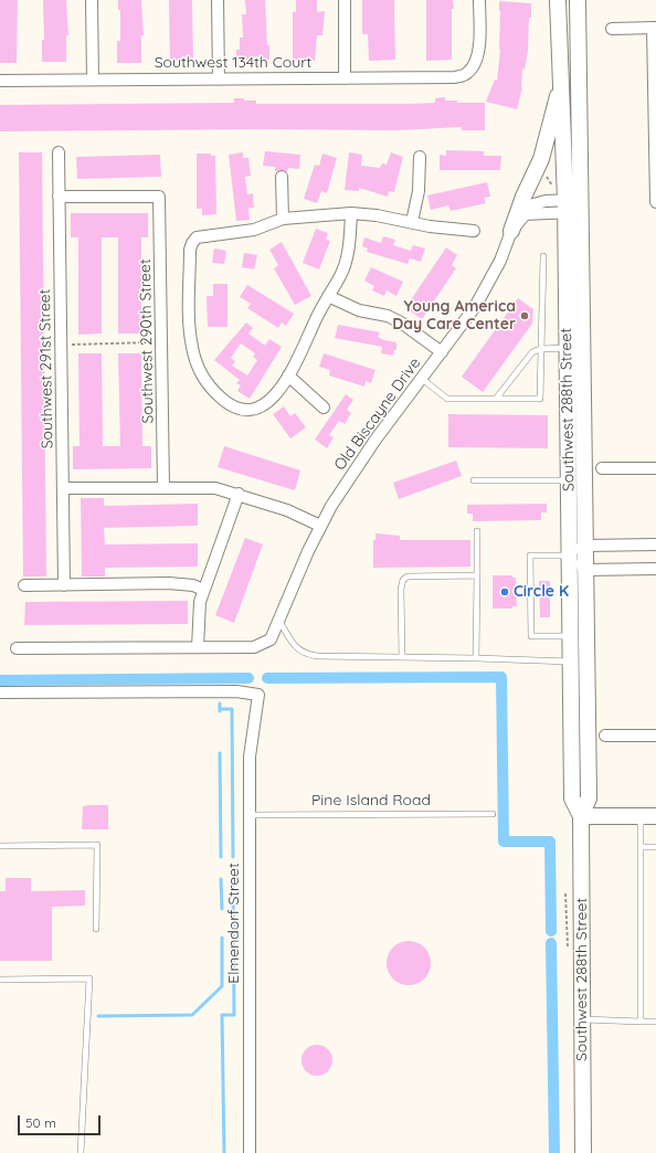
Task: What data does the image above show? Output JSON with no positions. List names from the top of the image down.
{
  "streets": {
    "main road": ["Southwest 288th Street"],
    "street": [
      "Southwest 134th Court",
      "Southwest 290th Street",
      "Southwest 291st Street",
      "Old Biscayne Drive",
      "Elmendorf Street"
    ],
    "lane": ["Pine Island Road"]
  },
  "crossings": [
    ["Southwest 290th Street", "Southwest 291st Street"],
    ["Southwest 288th Street", "Old Biscayne Drive"],
    ["Pine Island Road", "Elmendorf Street"]
  ],
  "places": ["Young America Day Care Center", "Circle K"],
  "scale_bar": "50 m"
}
